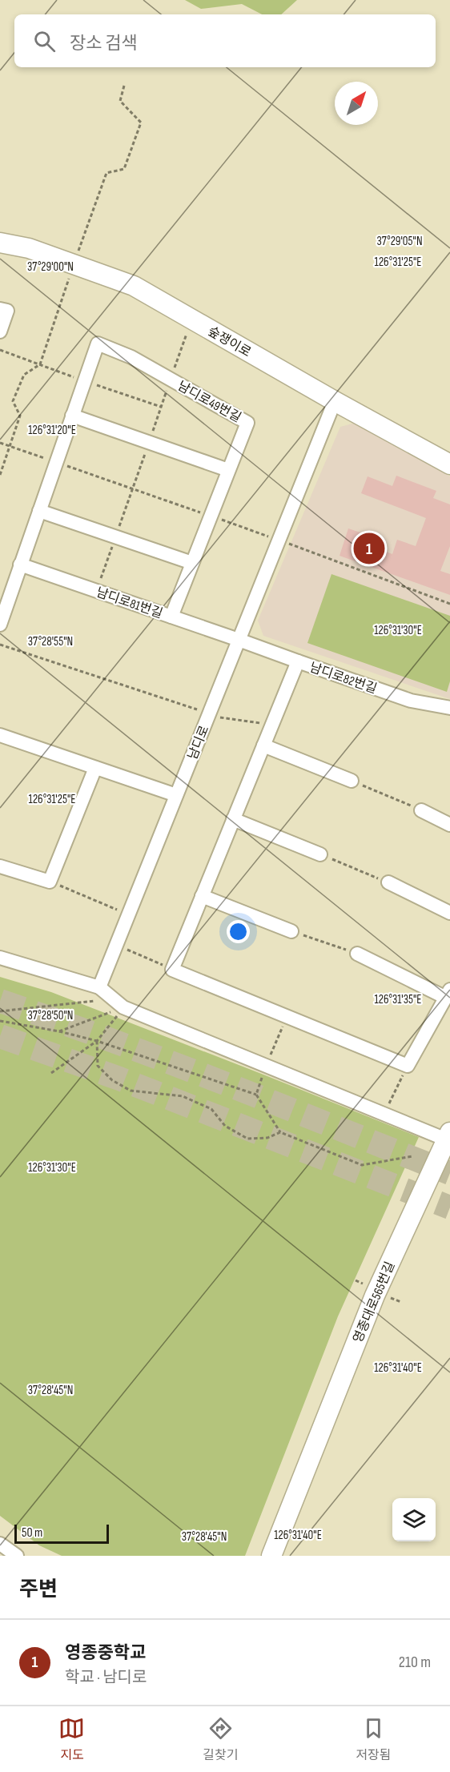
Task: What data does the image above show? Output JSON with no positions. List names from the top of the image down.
{
  "streets": {
    "street": [
      "숲쟁이로",
      "남디로49번길",
      "남디로81번길",
      "남디로82번길",
      "남디로",
      "영종대로565번길"
    ]
  },
  "crossings": [
    ["숲쟁이로", "남디로"],
    ["남디로49번길", "남디로81번길"],
    ["남디로81번길", "남디로82번길"],
    ["남디로81번길", "남디로"],
    ["남디로82번길", "남디로"]
  ],
  "scale_bar": "50 m",
  "north": "top right",
  "page": {
    "search": "장소 검색",
    "pins": "1",
    "scale": "50 m",
    "heading": "주변",
    "list": [
      {
        "mark": "1",
        "name": "영종중학교",
        "note": "학교 · 남디로",
        "value": "210 m"
      }
    ],
    "nav": ["지도", "길찾기", "저장됨"]
  },
  "coordinates": [
    "37°29'05\"N",
    "126°31'25\"E",
    "37°29'00\"N",
    "126°31'20\"E",
    "126°31'30\"E",
    "37°28'55\"N",
    "126°31'35\"E",
    "37°28'50\"N",
    "126°31'40\"E",
    "37°28'45\"N"
  ]
}
